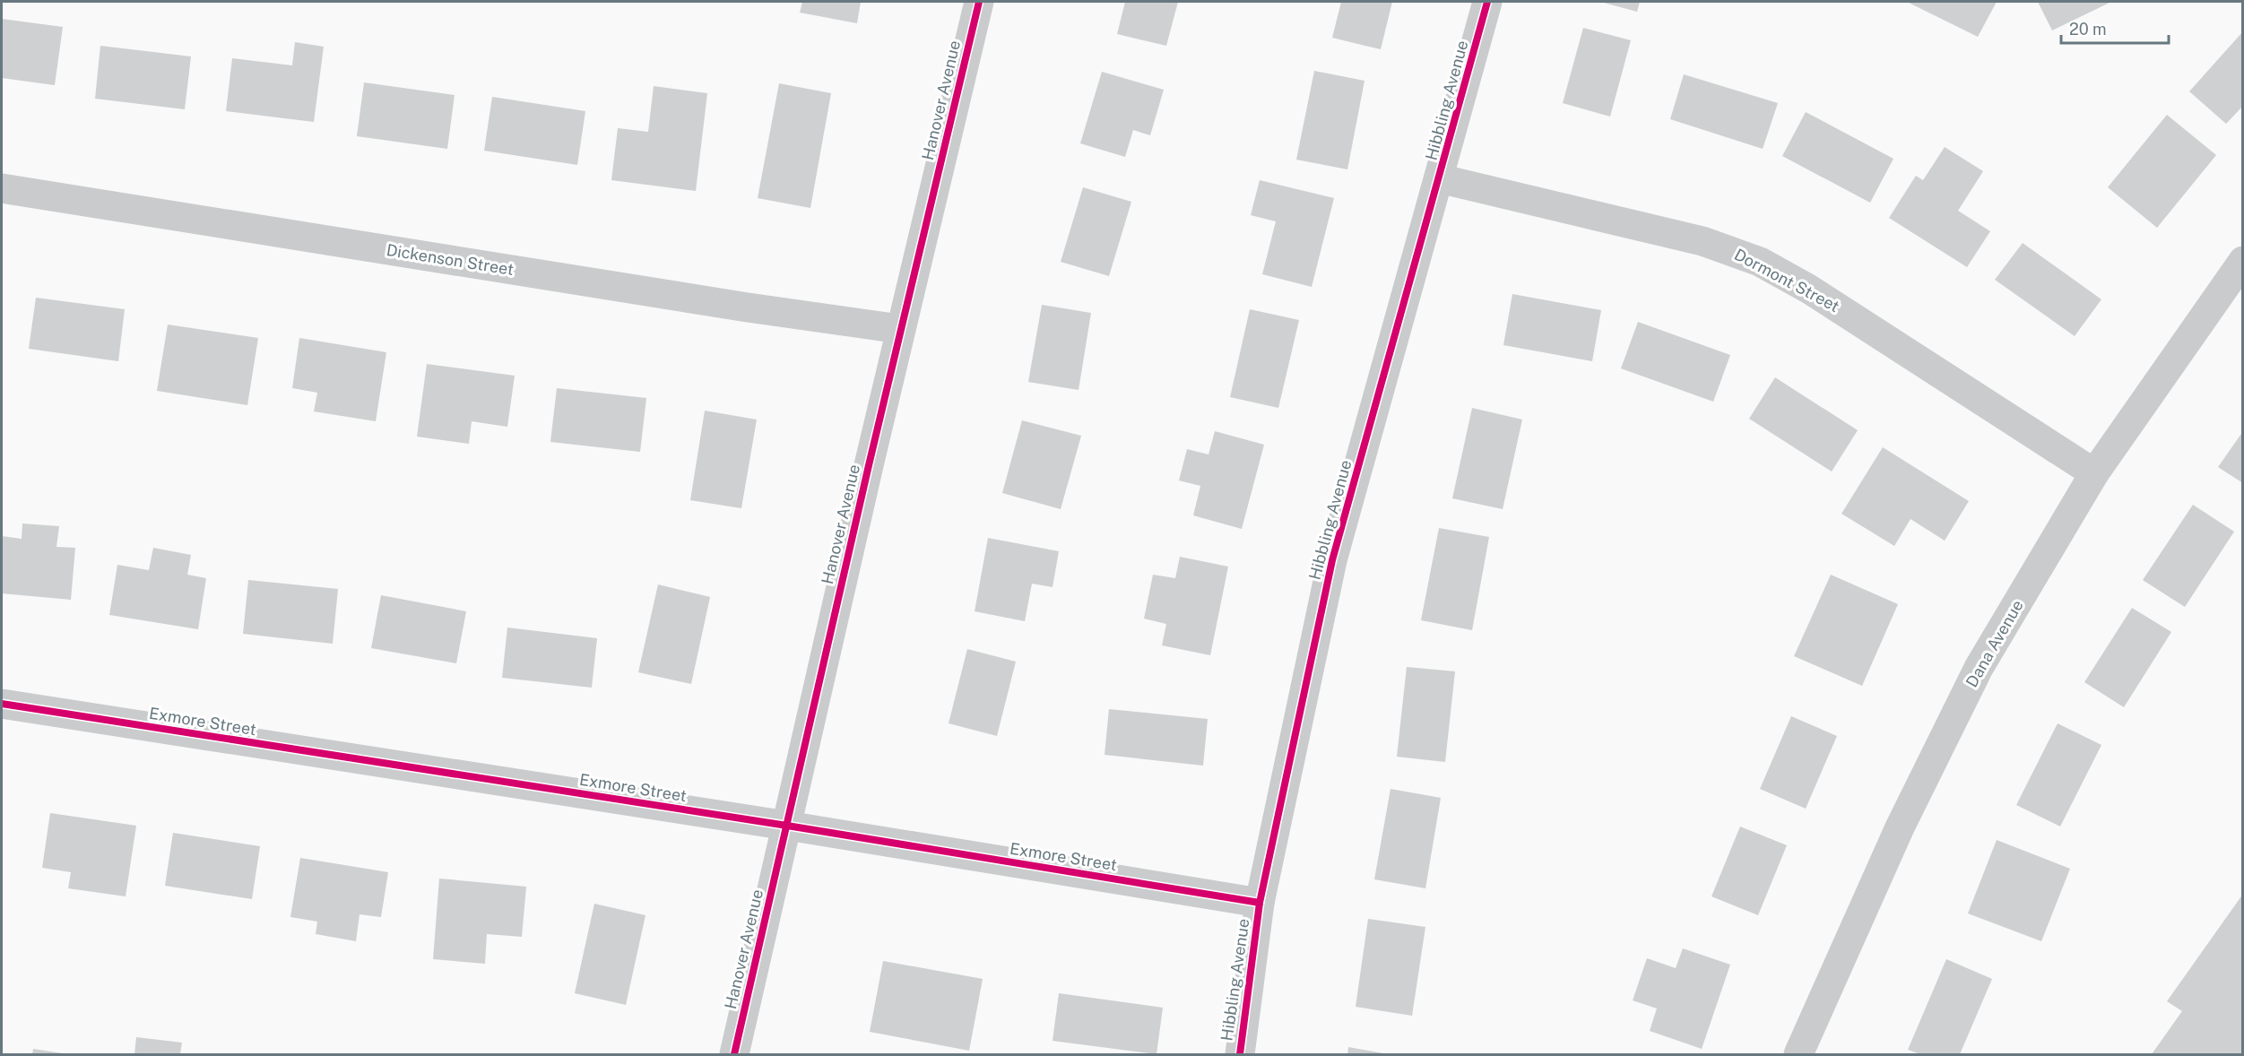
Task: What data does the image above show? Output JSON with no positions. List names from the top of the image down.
{
  "streets": {
    "street": [
      "Hanover Avenue",
      "Hibbling Avenue",
      "Dickenson Street",
      "Dormont Street",
      "Dana Avenue",
      "Exmore Street"
    ]
  },
  "crossings": [
    ["Hanover Avenue", "Dickenson Street"],
    ["Hanover Avenue", "Exmore Street"],
    ["Hibbling Avenue", "Dormont Street"],
    ["Hibbling Avenue", "Exmore Street"],
    ["Dormont Street", "Dana Avenue"]
  ],
  "scale_bar": "20 m"
}
